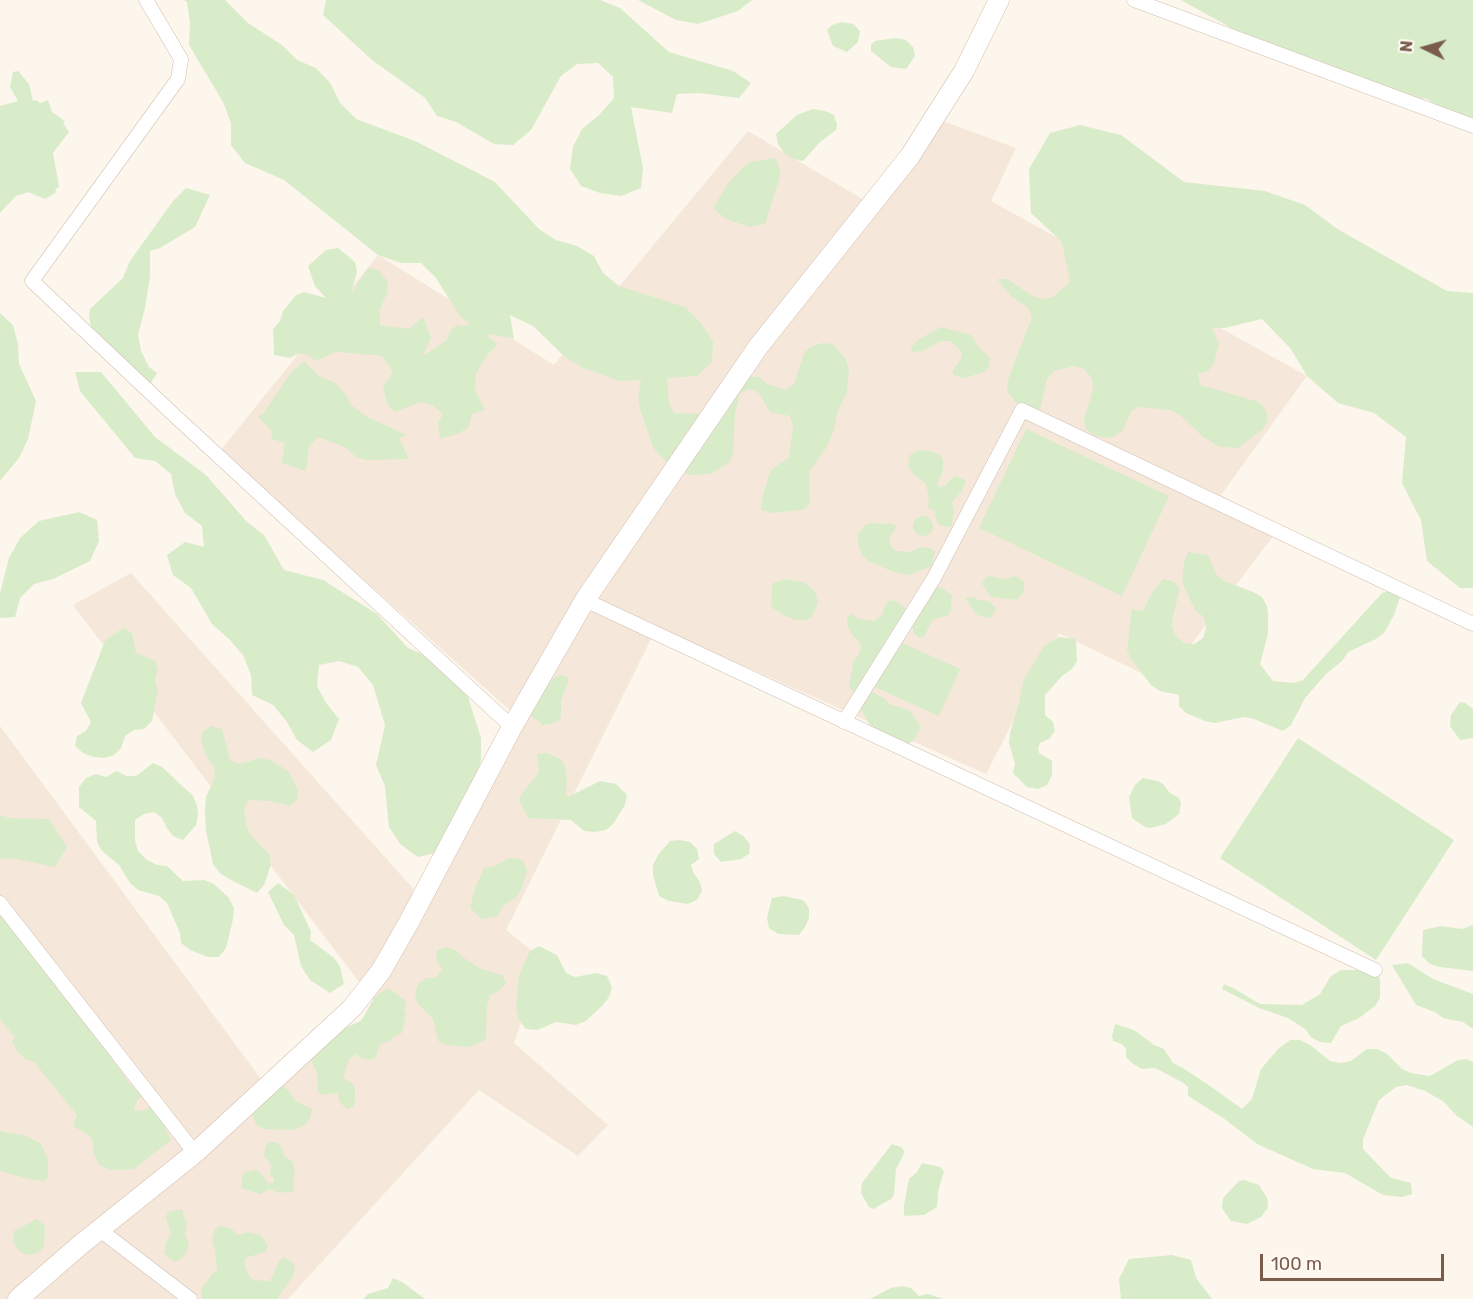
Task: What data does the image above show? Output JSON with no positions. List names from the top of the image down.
{
  "scale_bar": "100 m",
  "north": "left"
}
